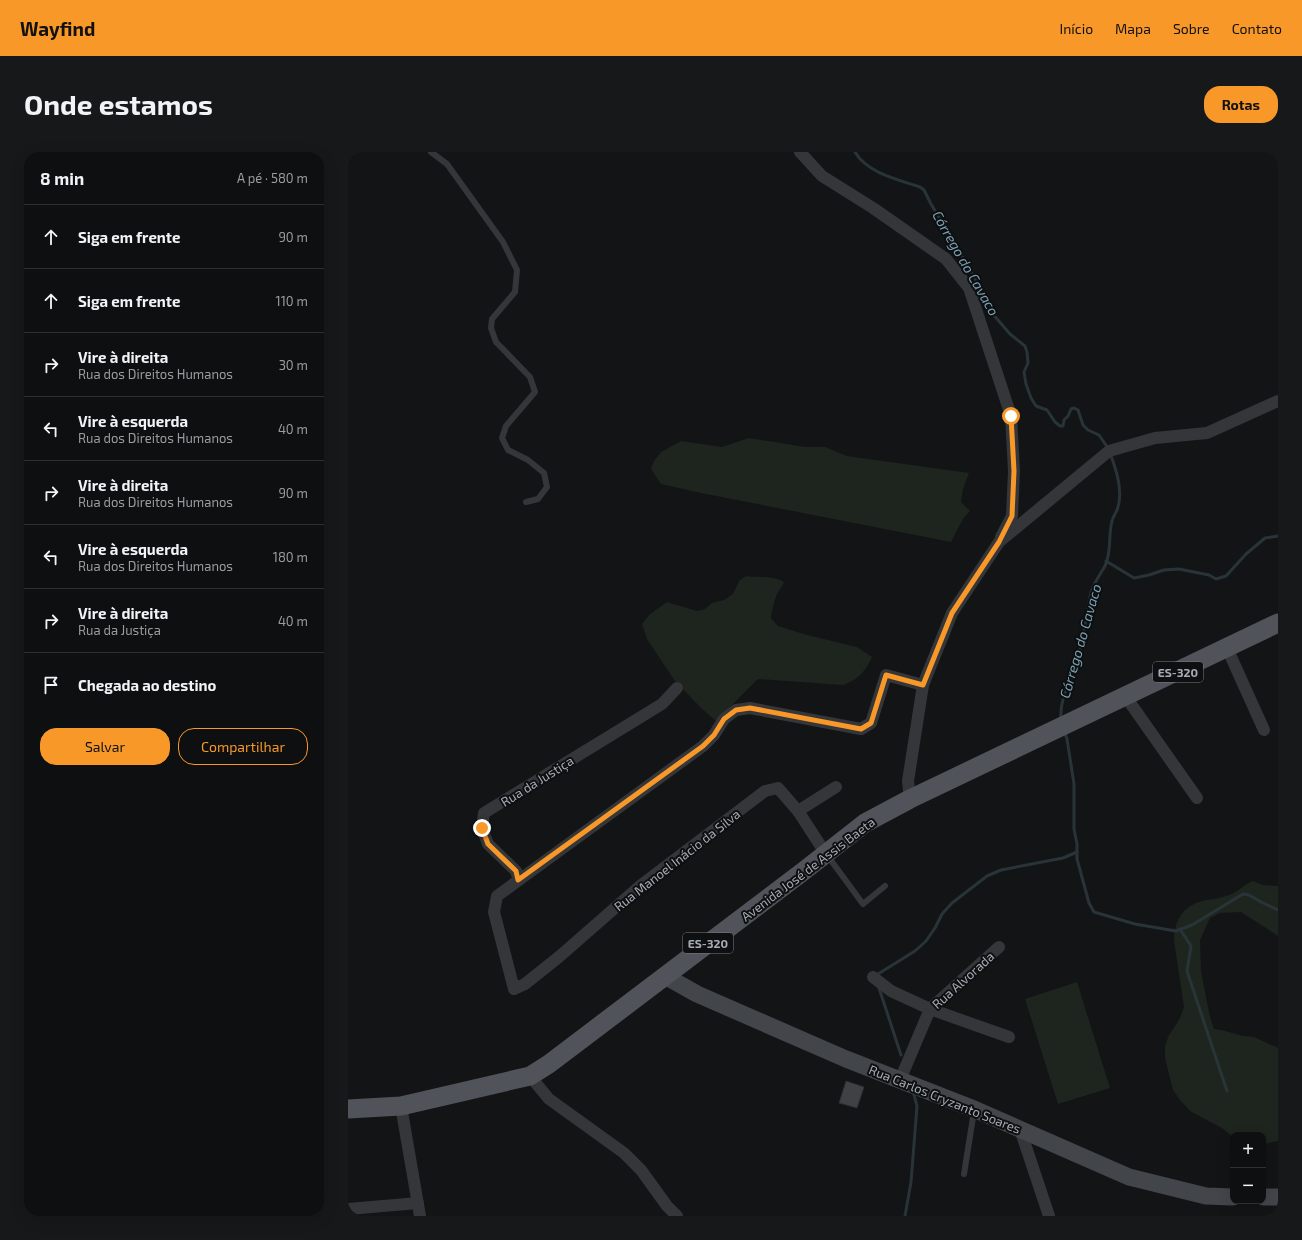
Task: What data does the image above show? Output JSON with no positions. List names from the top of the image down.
{
  "streets": {
    "main road": ["ES-320", "Avenida José de Assis Baeta"],
    "street": [
      "Rua da Justiça",
      "Rua Manoel Inácio da Silva",
      "Rua Alvorada",
      "Rua Carlos Cryzanto Soares"
    ]
  },
  "crossings": [
    ["Rua da Justiça", "Rua Manoel Inácio da Silva"],
    ["Rua Manoel Inácio da Silva", "Avenida José de Assis Baeta"],
    ["Avenida José de Assis Baeta", "Rua Carlos Cryzanto Soares"],
    ["Rua Alvorada", "Rua Carlos Cryzanto Soares"]
  ],
  "water": ["Córrego do Cavaco"],
  "page": {
    "header": "Wayfind",
    "nav": [
      "Início",
      "Mapa",
      "Sobre",
      "Contato"
    ],
    "buttons": [
      "Rotas",
      ["Salvar", "Compartilhar"]
    ],
    "title": "Onde estamos",
    "heading": ["8 min", "A pé · 580 m"],
    "list": [
      ["Siga em frente", "90 m"],
      ["Siga em frente", "110 m"],
      ["Vire à direita", "Rua dos Direitos Humanos", "30 m"],
      ["Vire à esquerda", "Rua dos Direitos Humanos", "40 m"],
      ["Vire à direita", "Rua dos Direitos Humanos", "90 m"],
      ["Vire à esquerda", "Rua dos Direitos Humanos", "180 m"],
      ["Vire à direita", "Rua da Justiça", "40 m"],
      "Chegada ao destino"
    ],
    "map_buttons": ["+", "−"]
  }
}
